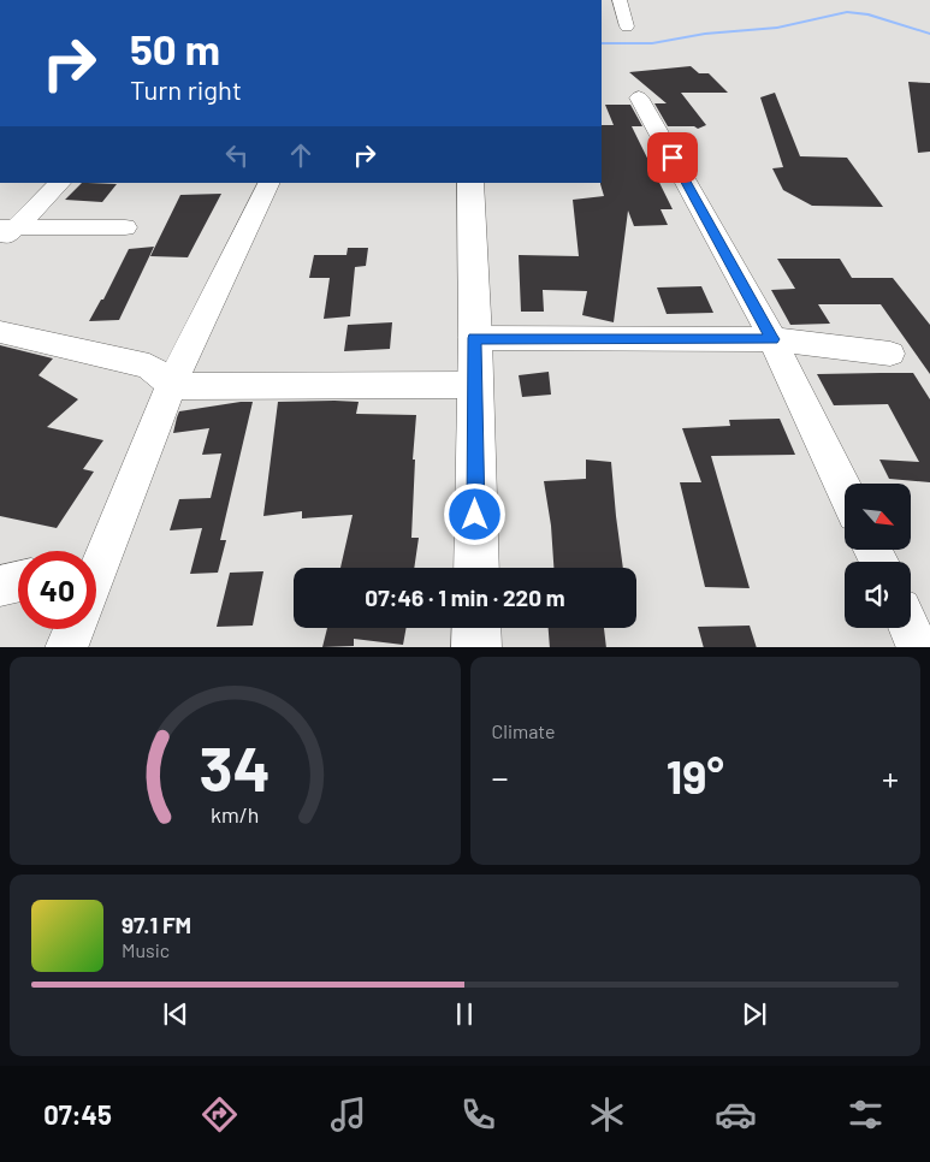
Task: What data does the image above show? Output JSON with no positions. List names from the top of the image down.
{
  "north": "bottom right",
  "page": {
    "turn": ["50 m", "Turn right"],
    "limit": "40",
    "trip": "07:46 · 1 min · 220 m",
    "tile": "Climate",
    "heat": ["−", "19°", "+"],
    "song": ["97.1 FM", "Music"],
    "tabs": "07:45",
    "gauge": ["34", "km/h"]
  }
}
